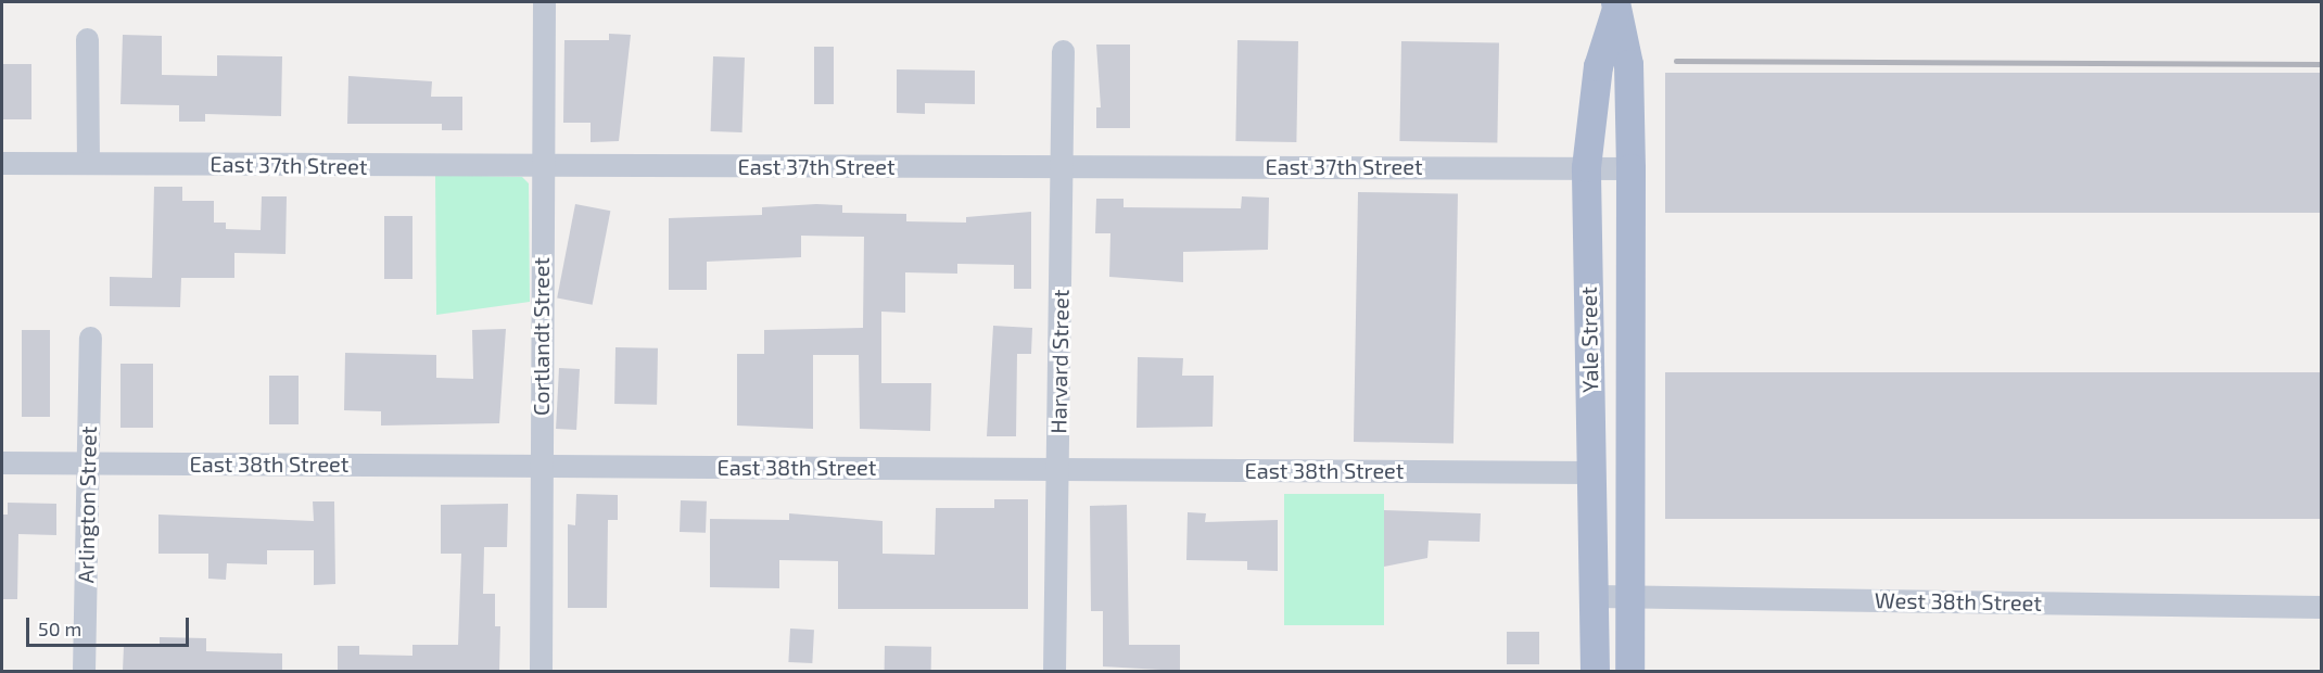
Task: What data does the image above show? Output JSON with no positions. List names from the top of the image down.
{
  "streets": {
    "main road": ["Yale Street"],
    "street": [
      "East 37th Street",
      "Cortlandt Street",
      "Harvard Street",
      "East 38th Street",
      "Arlington Street",
      "West 38th Street"
    ]
  },
  "crossings": [
    ["East 37th Street", "Cortlandt Street"],
    ["East 37th Street", "Yale Street"],
    ["East 37th Street", "Harvard Street"],
    ["Cortlandt Street", "East 38th Street"],
    ["Yale Street", "East 38th Street"],
    ["Yale Street", "West 38th Street"],
    ["Harvard Street", "East 38th Street"],
    ["East 38th Street", "Arlington Street"]
  ],
  "scale_bar": "50 m"
}
